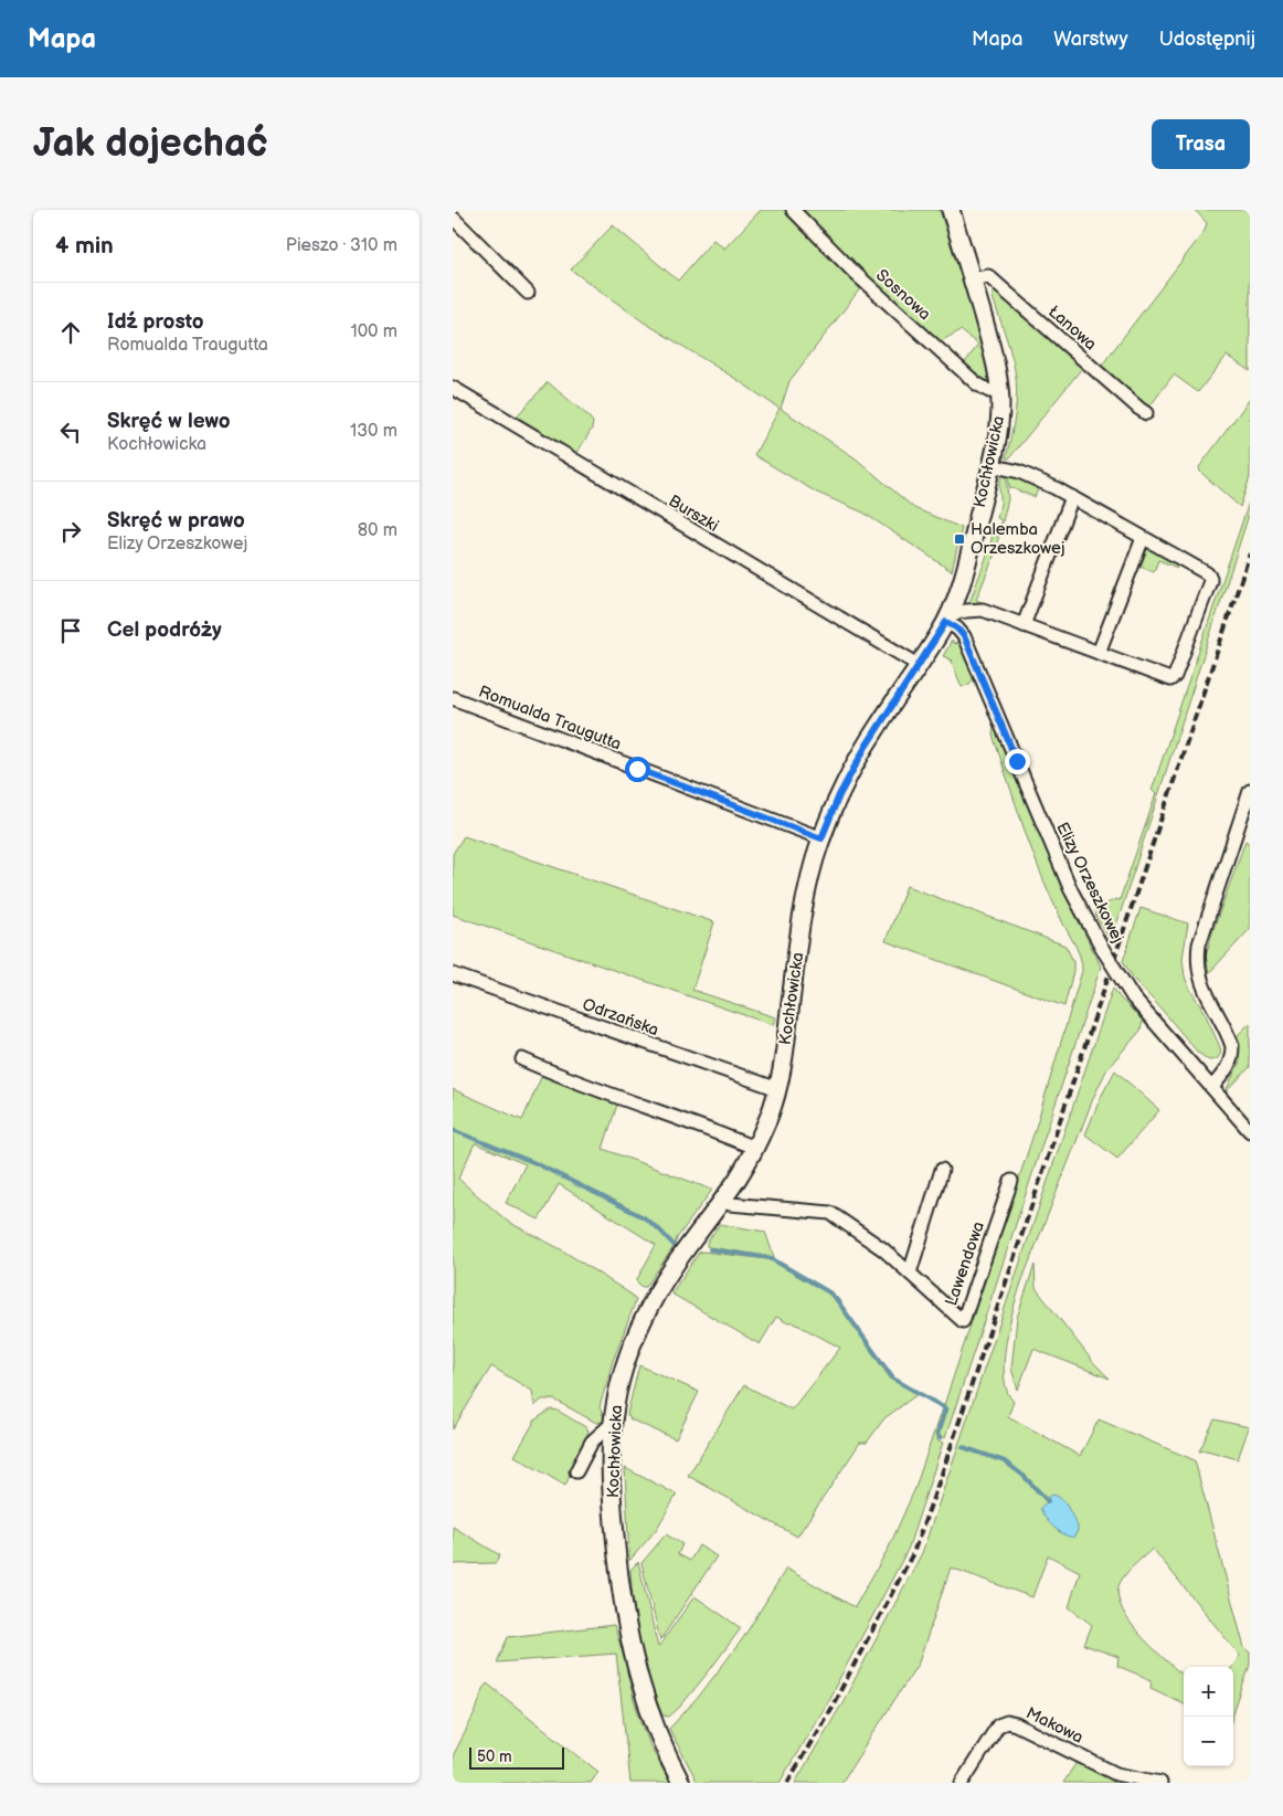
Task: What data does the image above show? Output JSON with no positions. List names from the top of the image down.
{
  "streets": {
    "street": [
      "Sosnowa",
      "Łanowa",
      "Kochłowicka",
      "Burszki",
      "Romualda Traugutta",
      "Elizy Orzeszkowej",
      "Odrzańska",
      "Lawendowa",
      "Makowa"
    ]
  },
  "crossings": [
    ["Sosnowa", "Kochłowicka"],
    ["Łanowa", "Kochłowicka"],
    ["Kochłowicka", "Burszki"],
    ["Kochłowicka", "Romualda Traugutta"],
    ["Kochłowicka", "Elizy Orzeszkowej"],
    ["Kochłowicka", "Odrzańska"],
    ["Kochłowicka", "Lawendowa"]
  ],
  "places": {
    "transit": ["Halemba Orzeszkowej"]
  },
  "scale_bar": "50 m",
  "page": {
    "header": "Mapa",
    "nav": ["Mapa", "Warstwy", "Udostępnij"],
    "buttons": "Trasa",
    "title": "Jak dojechać",
    "heading": ["4 min", "Pieszo · 310 m"],
    "list": [
      ["Idź prosto", "Romualda Traugutta", "100 m"],
      ["Skręć w lewo", "Kochłowicka", "130 m"],
      ["Skręć w prawo", "Elizy Orzeszkowej", "80 m"],
      "Cel podróży"
    ],
    "map_buttons": ["+", "−"],
    "scale": "50 m"
  }
}
